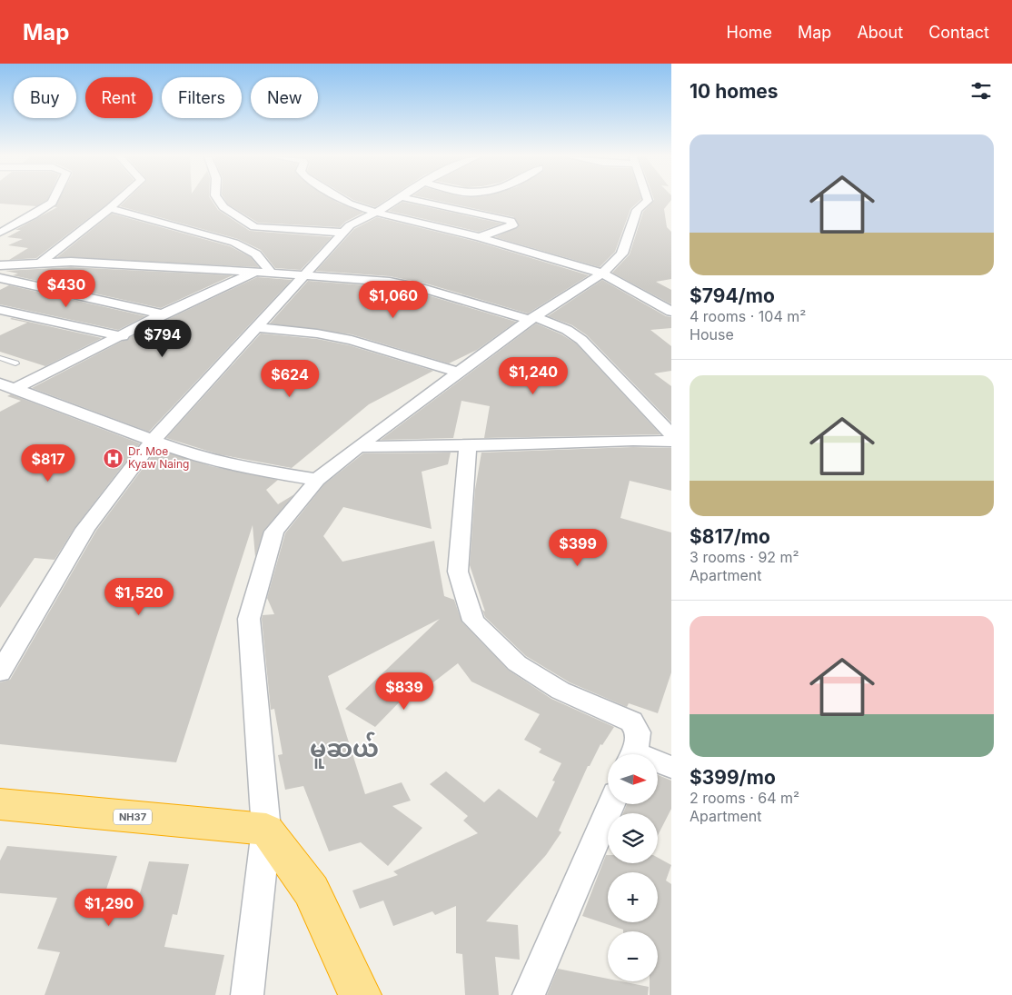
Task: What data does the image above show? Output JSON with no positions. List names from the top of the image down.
{
  "streets": {
    "highway": ["NH37"]
  },
  "districts": ["မူဆယ်"],
  "places": {
    "hospital": ["Dr. Moe Kyaw Naing"]
  },
  "north": "right",
  "page": {
    "header": "Map",
    "nav": [
      "Home",
      "Map",
      "About",
      "Contact"
    ],
    "heading": "10 homes",
    "chip": [
      "Buy",
      "Rent",
      "Filters",
      "New"
    ],
    "list": [
      {
        "name": "$794/mo",
        "note": "4 rooms · 104 m² · House"
      },
      {
        "name": "$817/mo",
        "note": "3 rooms · 92 m² · Apartment"
      },
      {
        "name": "$399/mo",
        "note": "2 rooms · 64 m² · Apartment"
      }
    ],
    "price": [
      "$430",
      "$1,060",
      "$794",
      "$1,240",
      "$624",
      "$817",
      "$399",
      "$1,520",
      "$839",
      "$1,290"
    ],
    "map_buttons": ["+", "−"]
  }
}
